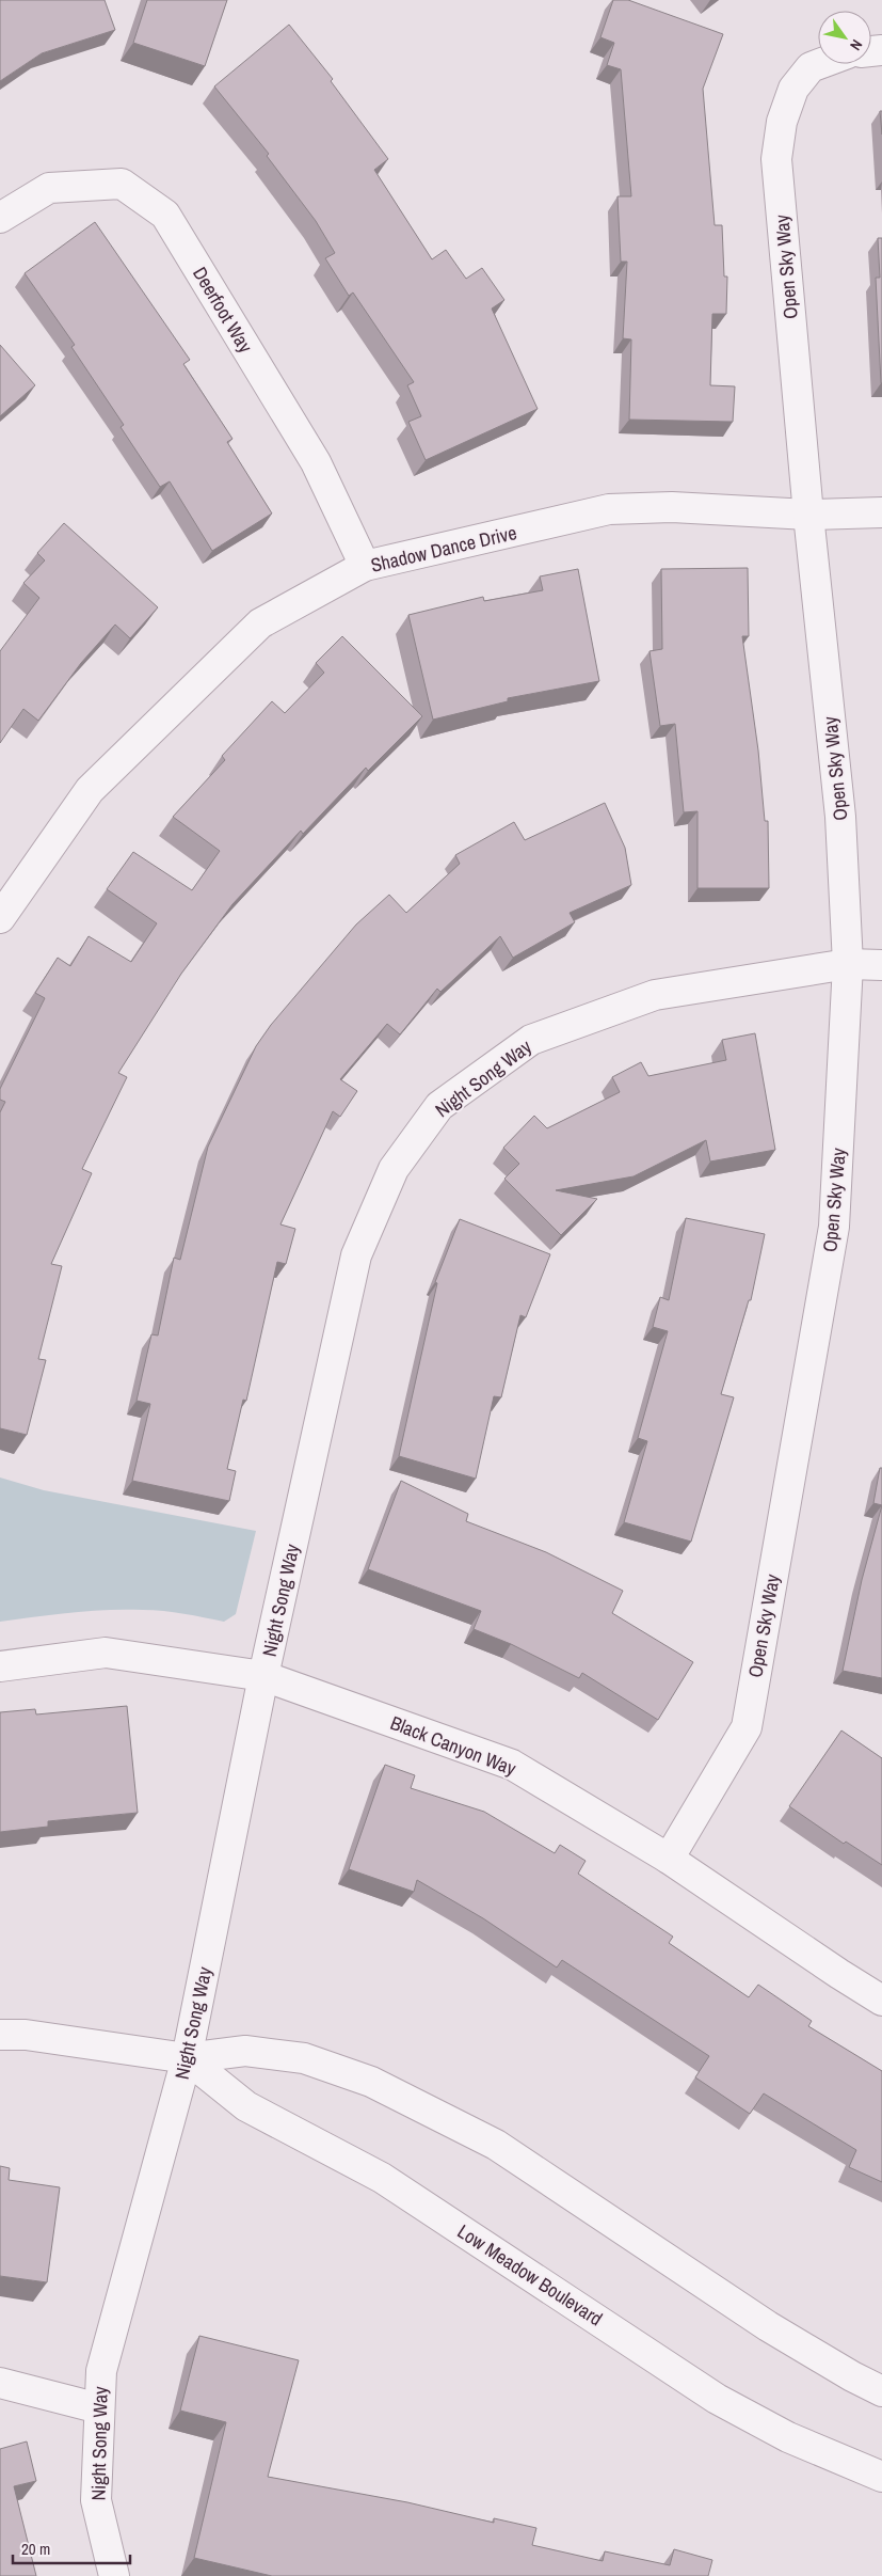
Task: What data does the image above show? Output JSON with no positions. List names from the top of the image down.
{
  "streets": {
    "street": [
      "Open Sky Way",
      "Deerfoot Way",
      "Shadow Dance Drive",
      "Night Song Way",
      "Black Canyon Way",
      "Low Meadow Boulevard"
    ]
  },
  "crossings": [
    ["Open Sky Way", "Shadow Dance Drive"],
    ["Open Sky Way", "Night Song Way"],
    ["Open Sky Way", "Black Canyon Way"],
    ["Deerfoot Way", "Shadow Dance Drive"],
    ["Night Song Way", "Black Canyon Way"],
    ["Night Song Way", "Low Meadow Boulevard"]
  ],
  "scale_bar": "20 m",
  "north": "bottom right"
}
